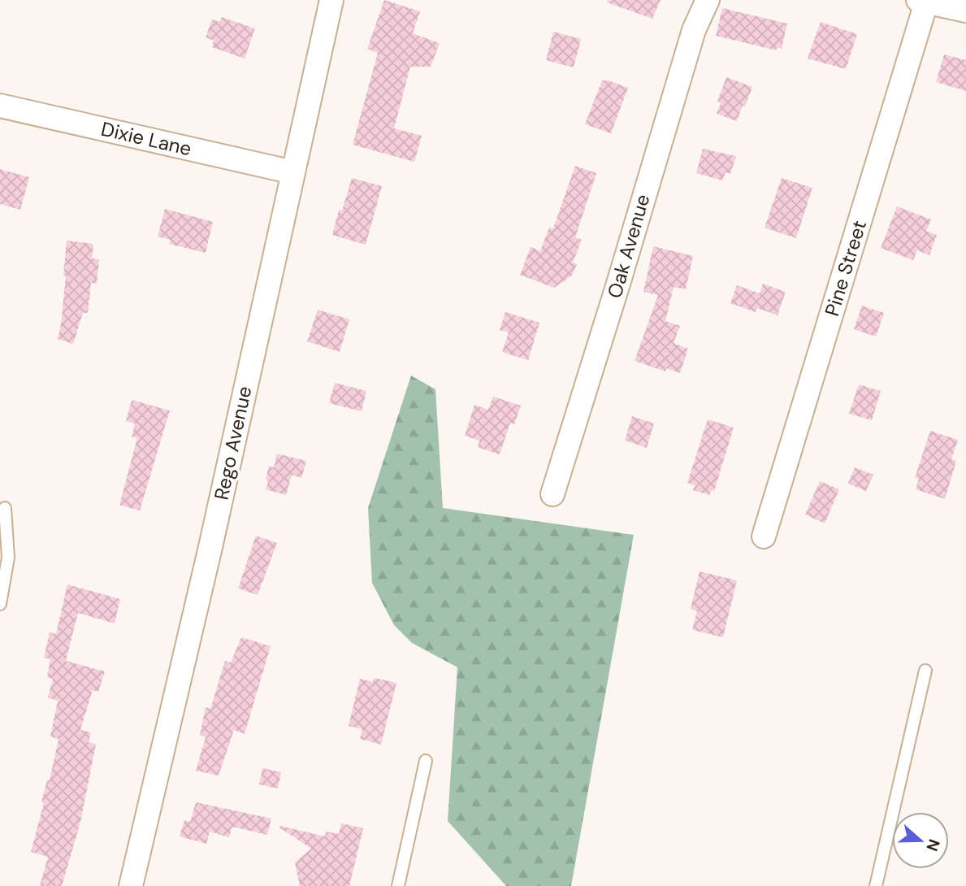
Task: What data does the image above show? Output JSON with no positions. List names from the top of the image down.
{
  "streets": {
    "street": [
      "Dixie Lane",
      "Oak Avenue",
      "Pine Street",
      "Rego Avenue"
    ]
  },
  "crossings": [
    ["Dixie Lane", "Rego Avenue"]
  ],
  "north": "right"
}
